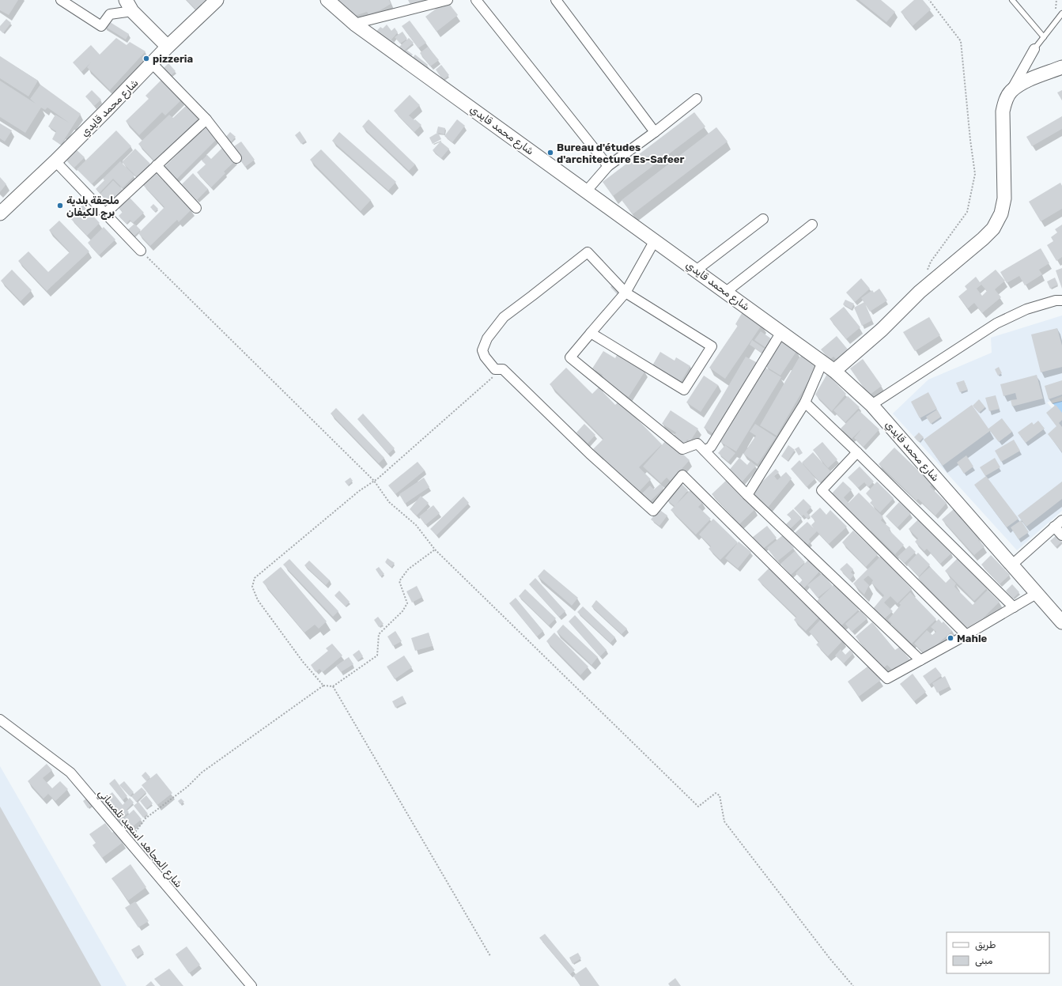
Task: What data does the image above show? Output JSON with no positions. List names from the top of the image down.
{
  "streets": {
    "main road": ["شارع محمد قايدي"],
    "street": ["شارع المجاهد اسعيد تلمساني"]
  },
  "places": [
    "pizzeria",
    "Bureau d'études d'architecture Es-Safeer",
    "ملحقة بلدية برج الكيفان",
    "Mahle"
  ],
  "legend": ["طريق", "مبنى"]
}
